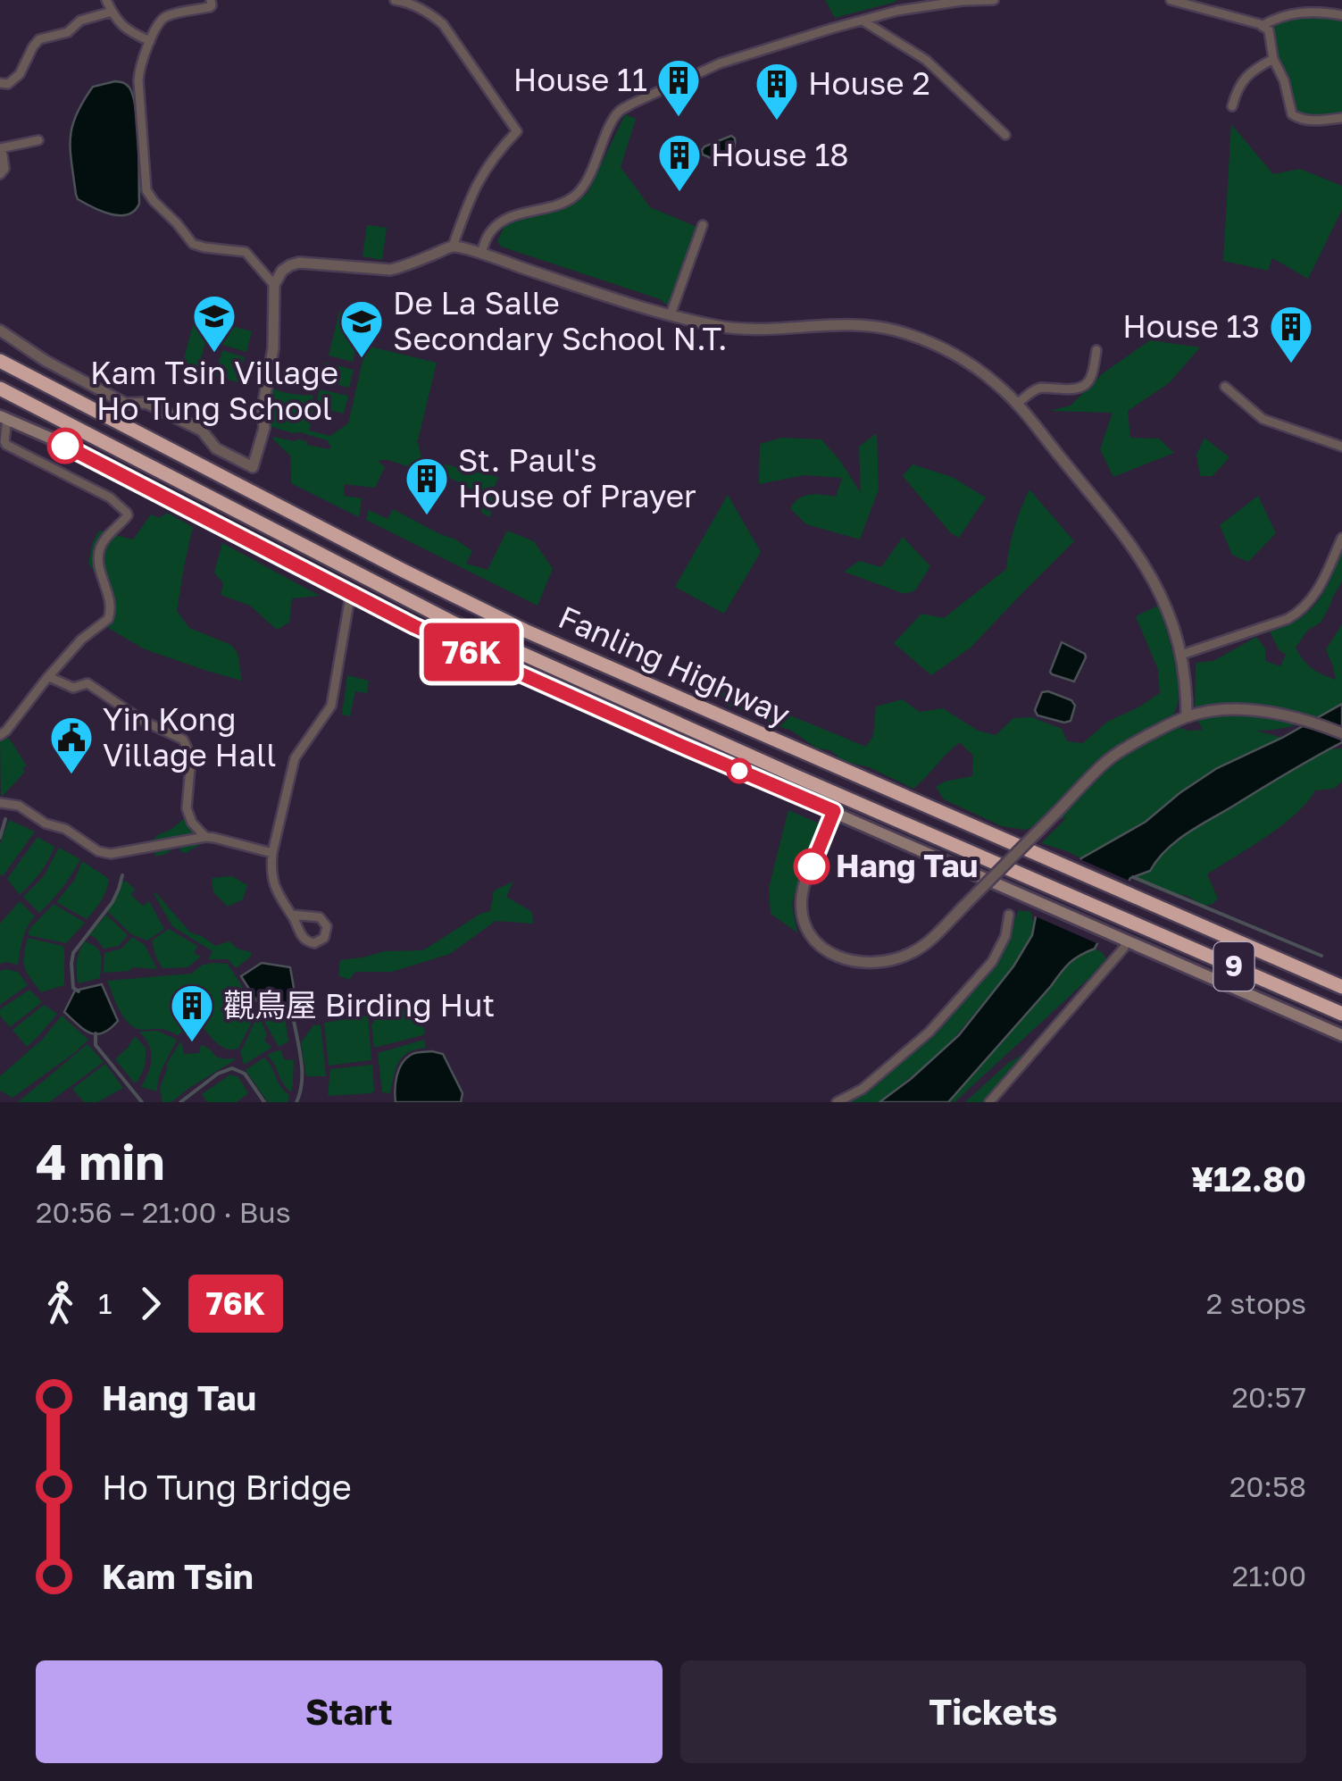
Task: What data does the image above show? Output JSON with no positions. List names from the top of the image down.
{
  "streets": {
    "highway": ["Fanling Highway", "9"]
  },
  "places": {
    "building": [
      "House 11",
      "House 2",
      "House 18",
      "House 13",
      "St. Paul's House of Prayer",
      "觀鳥屋 Birding Hut"
    ],
    "school or university": ["Kam Tsin Village Ho Tung School", "De La Salle Secondary School N.T."],
    "public building": ["Yin Kong Village Hall"],
    "other": ["Hang Tau"]
  },
  "lines": ["bus line 76K"],
  "page": {
    "on_map": "76K",
    "heading": ["4 min", "20:56 – 21:00 · Bus", "¥12.80"],
    "legs": ["1", "76K", "2 stops"],
    "list": [
      {
        "name": "Hang Tau",
        "value": "20:57"
      },
      {
        "name": "Ho Tung Bridge",
        "value": "20:58"
      },
      {
        "name": "Kam Tsin",
        "value": "21:00"
      }
    ],
    "buttons": ["Start", "Tickets"]
  }
}
